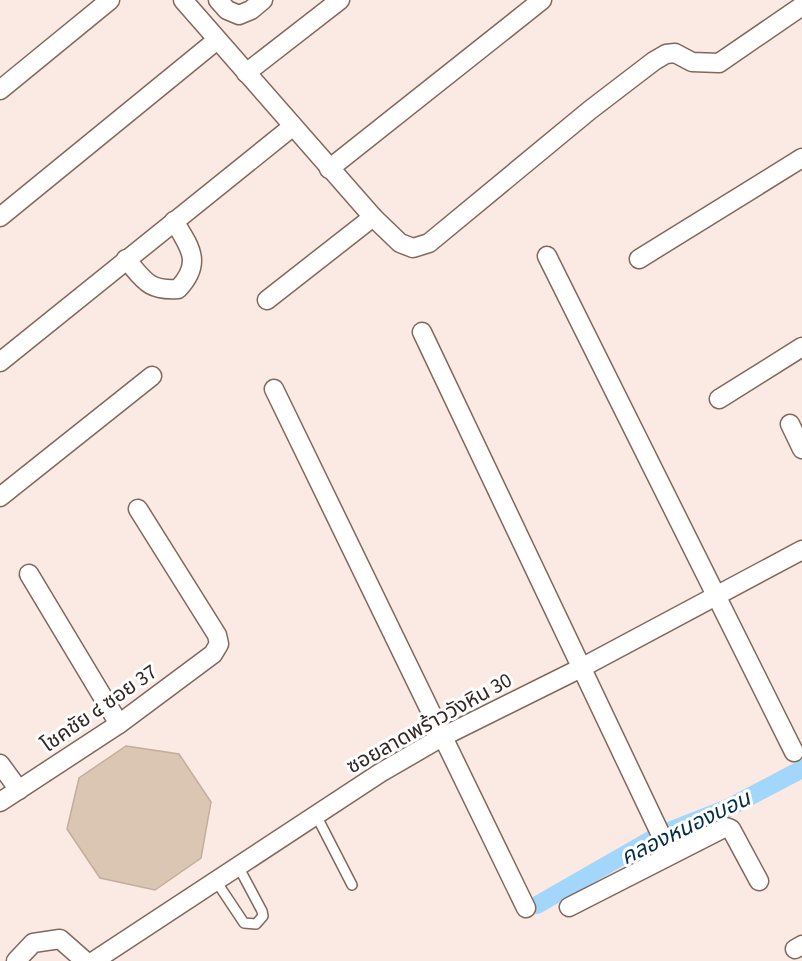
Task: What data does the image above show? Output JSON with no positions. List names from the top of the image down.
{
  "streets": {
    "street": ["โชคชัย ๔ ซอย 37", "ซอยลาดพร้าววังหิน 30"]
  },
  "water": ["คลองหนองบอน"]
}
